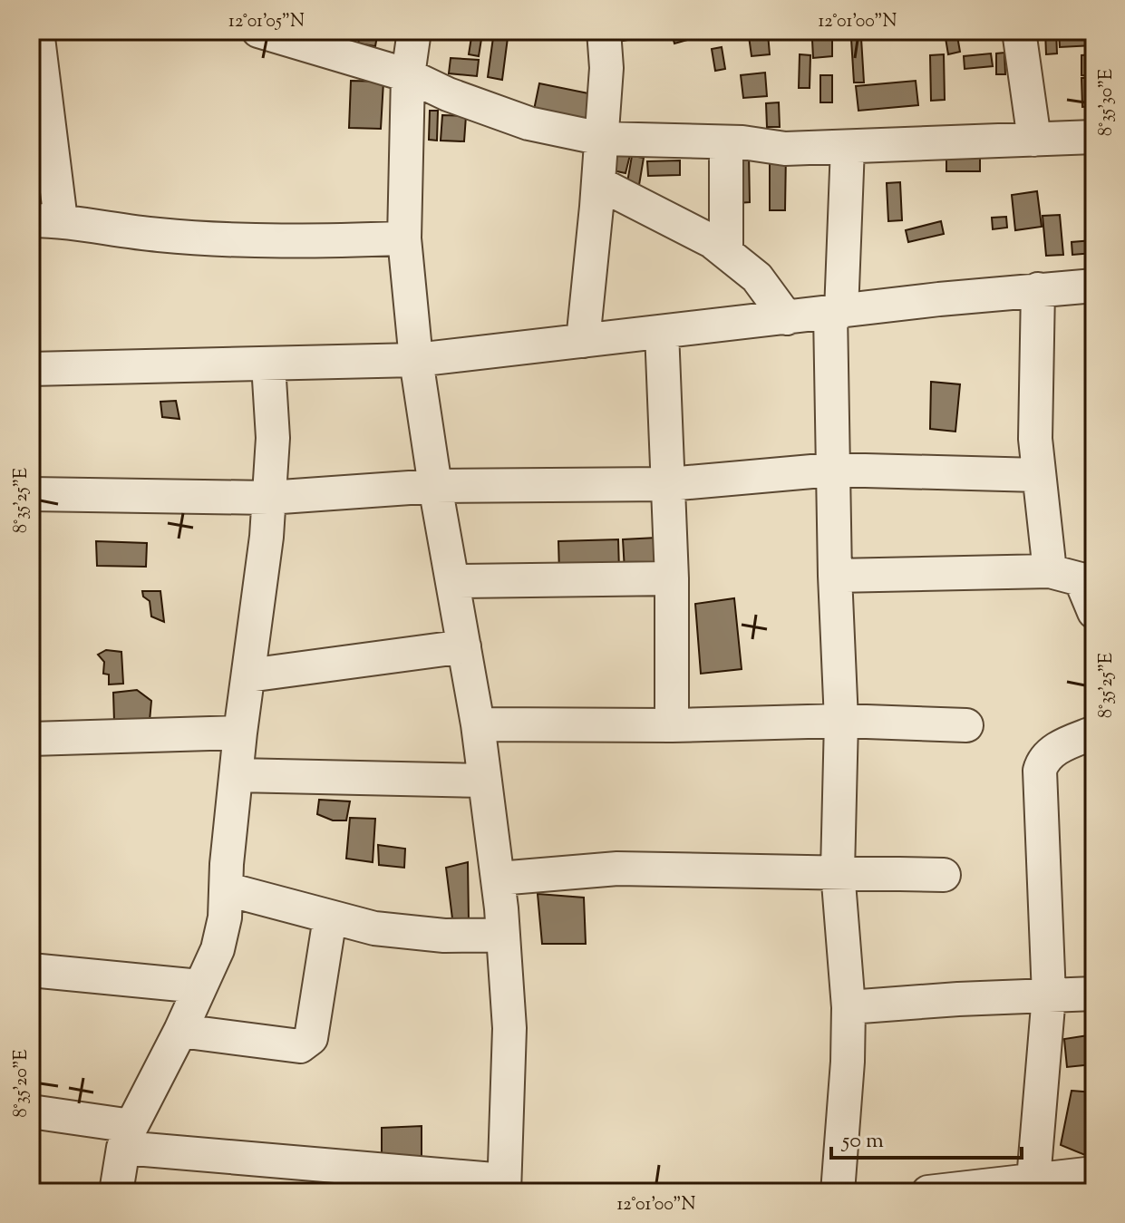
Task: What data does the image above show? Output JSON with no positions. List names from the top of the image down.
{
  "scale_bar": "50 m",
  "coordinates": [
    "12°01'05\"N",
    "12°01'00\"N",
    "8°35'30\"E",
    "8°35'25\"E",
    "8°35'20\"E"
  ]
}
